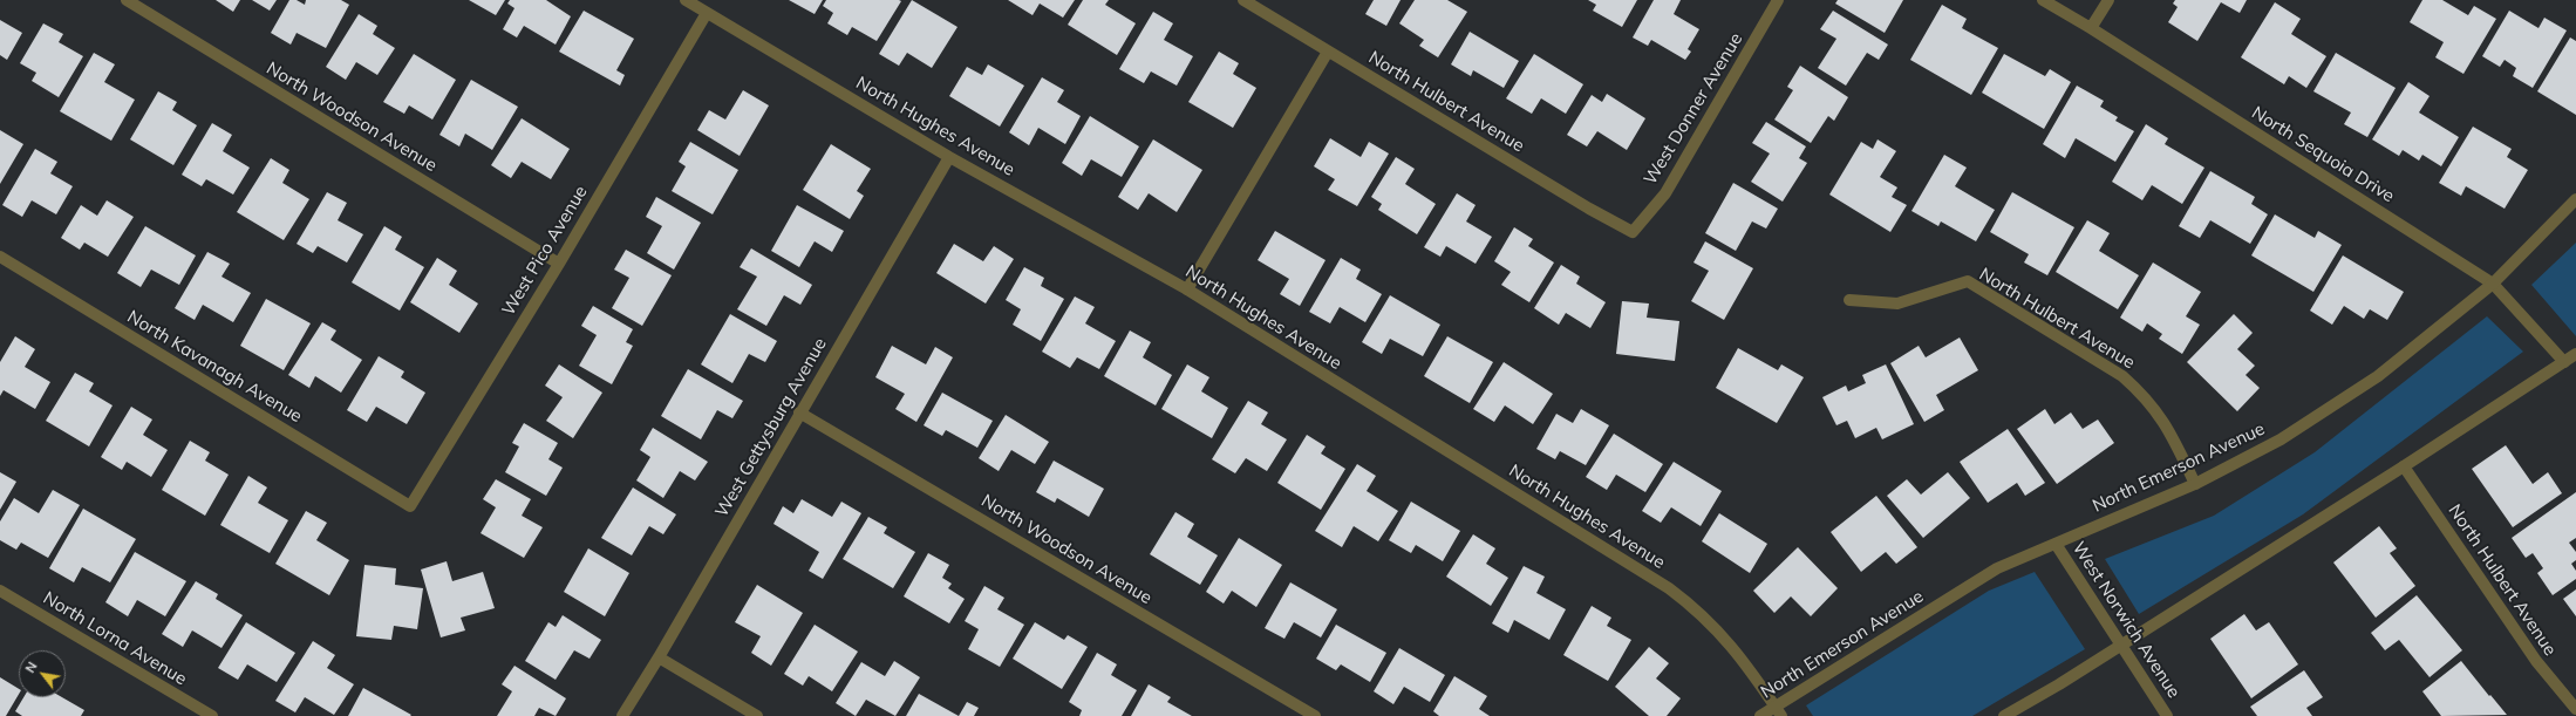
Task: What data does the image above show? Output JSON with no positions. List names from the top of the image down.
{
  "streets": {
    "street": [
      "North Hulbert Avenue",
      "West Donner Avenue",
      "North Woodson Avenue",
      "North Hughes Avenue",
      "North Sequoia Drive",
      "West Pico Avenue",
      "North Kavanagh Avenue",
      "West Gettysburg Avenue",
      "North Emerson Avenue",
      "West Norwich Avenue",
      "North Lorna Avenue"
    ]
  },
  "crossings": [
    ["North Hulbert Avenue", "West Donner Avenue"],
    ["North Hulbert Avenue", "North Emerson Avenue"],
    ["North Woodson Avenue", "West Pico Avenue"],
    ["North Woodson Avenue", "West Gettysburg Avenue"],
    ["North Hughes Avenue", "West Pico Avenue"],
    ["North Hughes Avenue", "West Gettysburg Avenue"],
    ["North Hughes Avenue", "North Emerson Avenue"],
    ["North Sequoia Drive", "North Emerson Avenue"],
    ["West Pico Avenue", "North Kavanagh Avenue"],
    ["North Emerson Avenue", "West Norwich Avenue"]
  ],
  "north": "top left"
}
